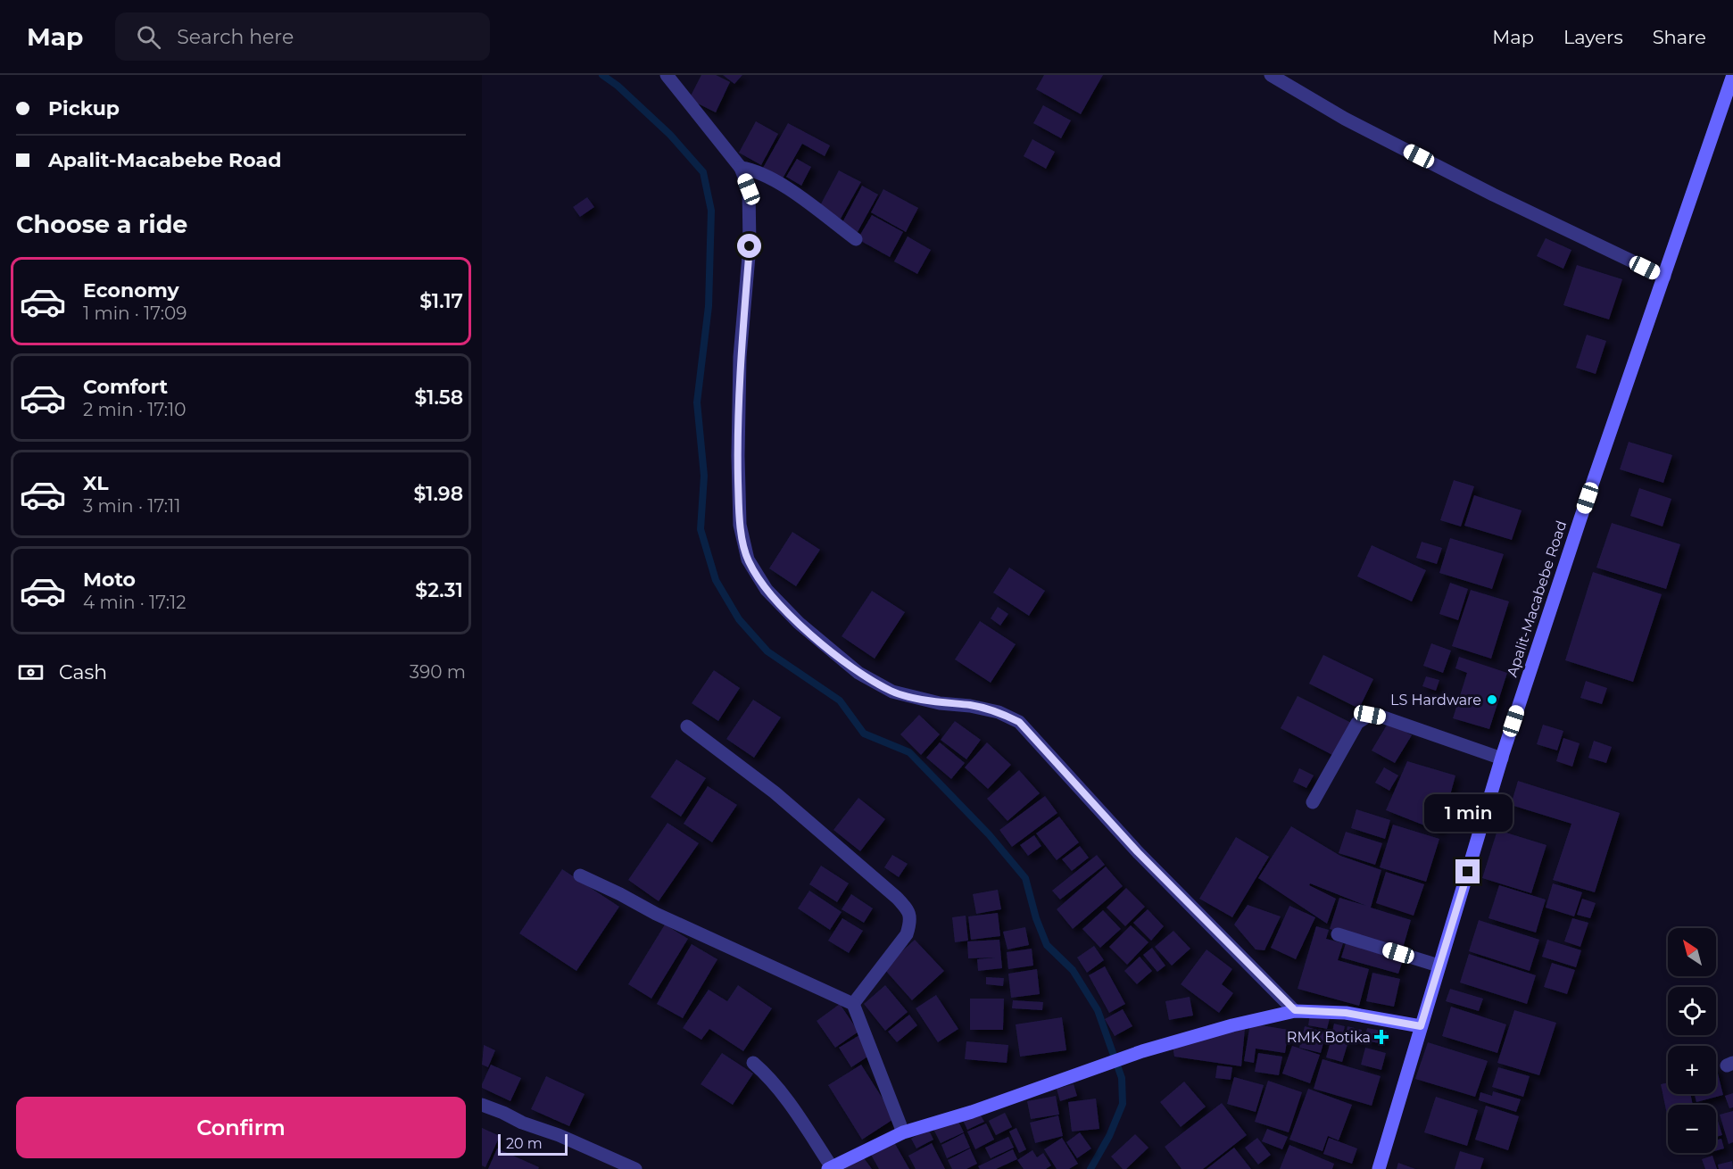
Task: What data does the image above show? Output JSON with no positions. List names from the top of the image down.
{
  "streets": {
    "main road": ["Apalit-Macabebe Road"]
  },
  "places": {
    "other": ["LS Hardware"],
    "health": ["RMK Botika"]
  },
  "scale_bar": "20 m",
  "north": "top left",
  "page": {
    "header": "Map",
    "search": "Search here",
    "nav": ["Map", "Layers", "Share"],
    "banner": ["Pickup", "Apalit-Macabebe Road"],
    "heading": "Choose a ride",
    "list": [
      {
        "name": "Economy",
        "note": "1 min · 17:09",
        "value": "$1.17"
      },
      {
        "name": "Comfort",
        "note": "2 min · 17:10",
        "value": "$1.58"
      },
      {
        "name": "XL",
        "note": "3 min · 17:11",
        "value": "$1.98"
      },
      {
        "name": "Moto",
        "note": "4 min · 17:12",
        "value": "$2.31"
      }
    ],
    "pay": ["Cash", "390 m"],
    "bubble": "1 min",
    "map_buttons": ["+", "−"],
    "buttons": "Confirm",
    "scale": "20 m"
  }
}
